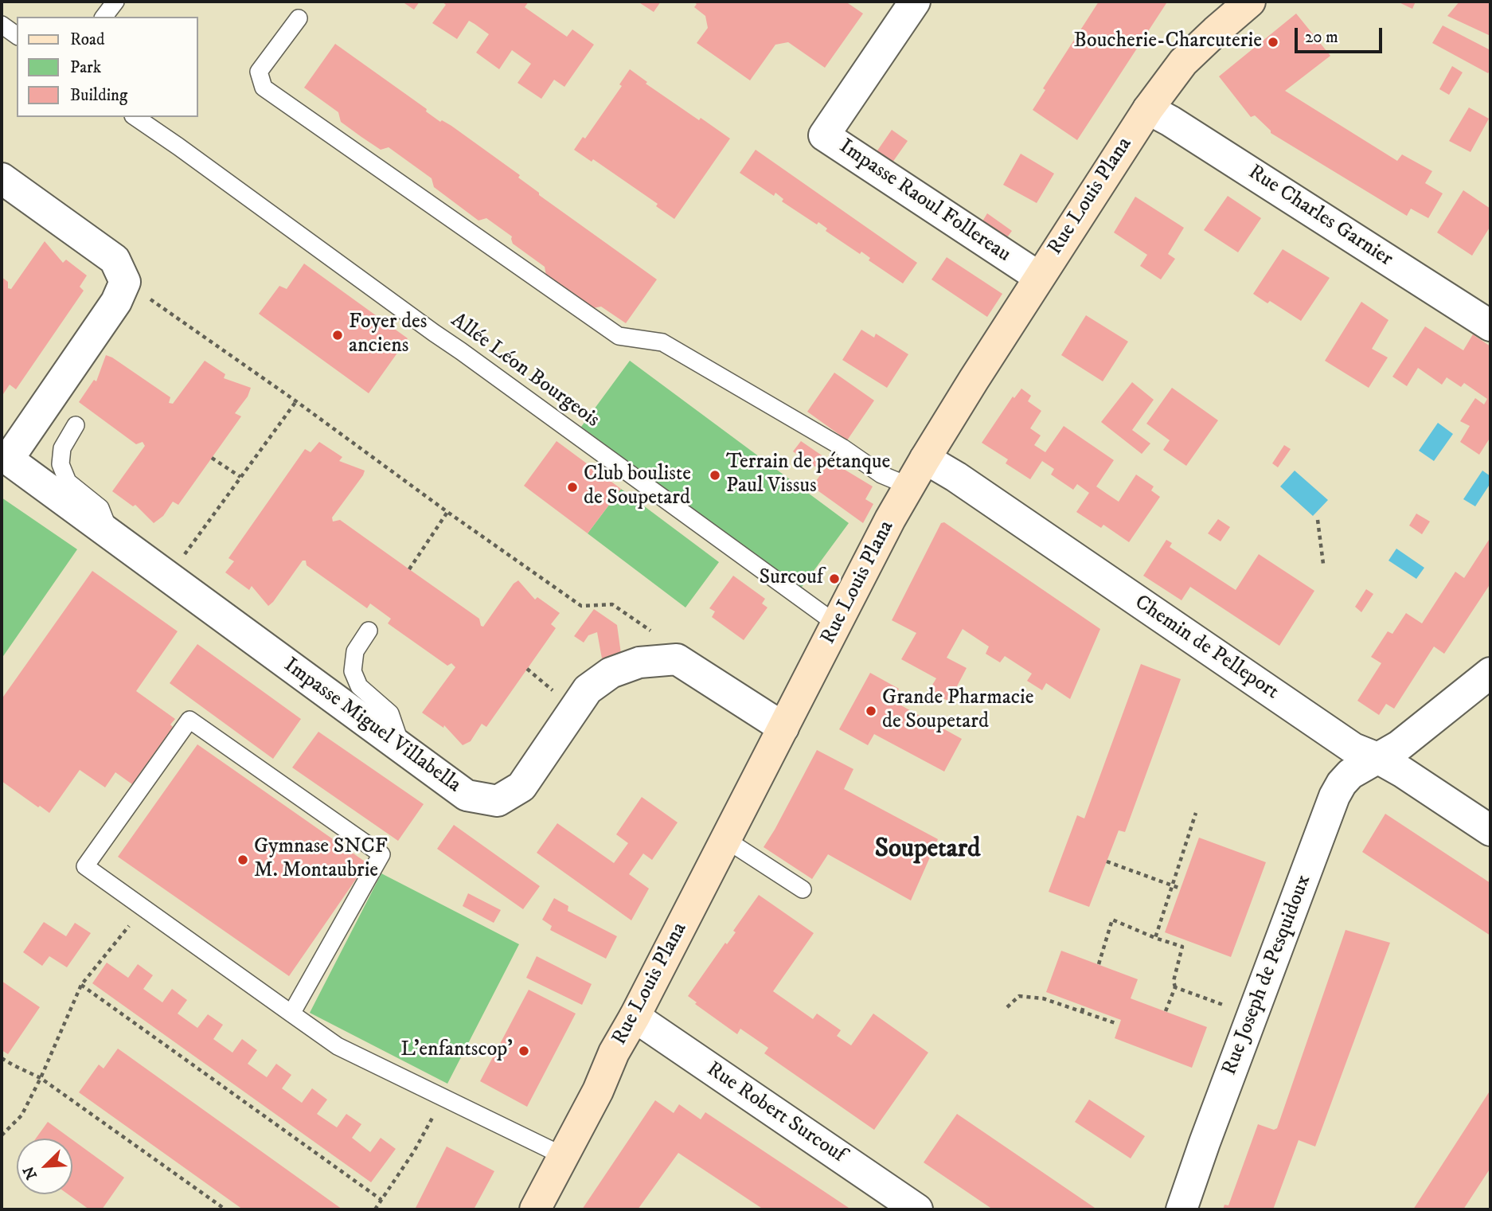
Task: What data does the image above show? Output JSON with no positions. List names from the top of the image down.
{
  "streets": {
    "street": [
      "Rue Louis Plana",
      "Impasse Raoul Follereau",
      "Rue Charles Garnier",
      "Chemin de Pelleport",
      "Impasse Miguel Villabella",
      "Rue Joseph de Pesquidoux",
      "Rue Robert Surcouf"
    ],
    "lane": ["Allée Léon Bourgeois"]
  },
  "crossings": [
    ["Rue Louis Plana", "Impasse Raoul Follereau"],
    ["Rue Louis Plana", "Rue Charles Garnier"],
    ["Rue Louis Plana", "Allée Léon Bourgeois"],
    ["Rue Louis Plana", "Chemin de Pelleport"],
    ["Rue Louis Plana", "Impasse Miguel Villabella"],
    ["Rue Louis Plana", "Rue Robert Surcouf"],
    ["Chemin de Pelleport", "Rue Joseph de Pesquidoux"]
  ],
  "districts": ["Soupetard"],
  "places": [
    "Boucherie-Charcuterie",
    "Foyer des anciens",
    "Terrain de pétanque Paul Vissus",
    "Club bouliste de Soupetard",
    "Surcouf",
    "Grande Pharmacie de Soupetard",
    "Gymnase SNCF M. Montaubrie",
    "L'enfantscop'"
  ],
  "legend": ["Road", "Park", "Building"],
  "scale_bar": "20 m",
  "north": "bottom left"
}
